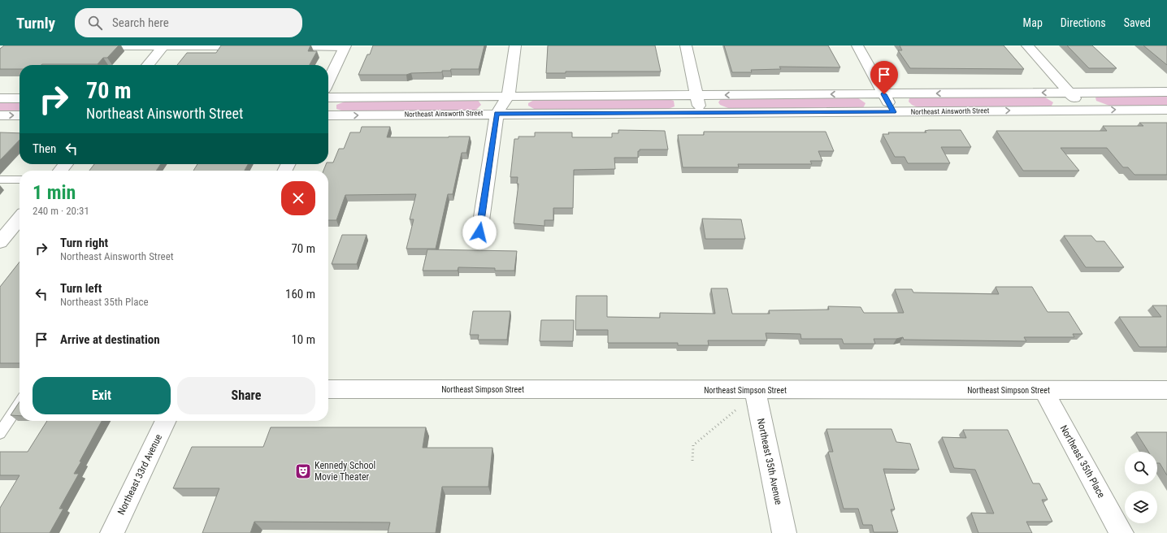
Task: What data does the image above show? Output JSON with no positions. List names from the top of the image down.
{
  "streets": {
    "street": [
      "Northeast Ainsworth Street",
      "Northeast Simpson Street",
      "Northeast 35th Avenue",
      "Northeast 35th Place",
      "Northeast 33rd Avenue"
    ]
  },
  "crossings": [
    ["Northeast Simpson Street", "Northeast 35th Avenue"],
    ["Northeast Simpson Street", "Northeast 35th Place"]
  ],
  "places": {
    "theatre": ["Kennedy School Movie Theater"]
  },
  "page": {
    "header": "Turnly",
    "search": "Search here",
    "nav": ["Map", "Directions", "Saved"],
    "turn": ["70 m", "Northeast Ainsworth Street"],
    "then": "Then",
    "heading": ["1 min", "240 m · 20:31"],
    "list": [
      {
        "name": "Turn right",
        "note": "Northeast Ainsworth Street",
        "value": "70 m"
      },
      {
        "name": "Turn left",
        "note": "Northeast 35th Place",
        "value": "160 m"
      },
      {
        "name": "Arrive at destination",
        "value": "10 m"
      }
    ],
    "buttons": ["Exit", "Share"]
  }
}
